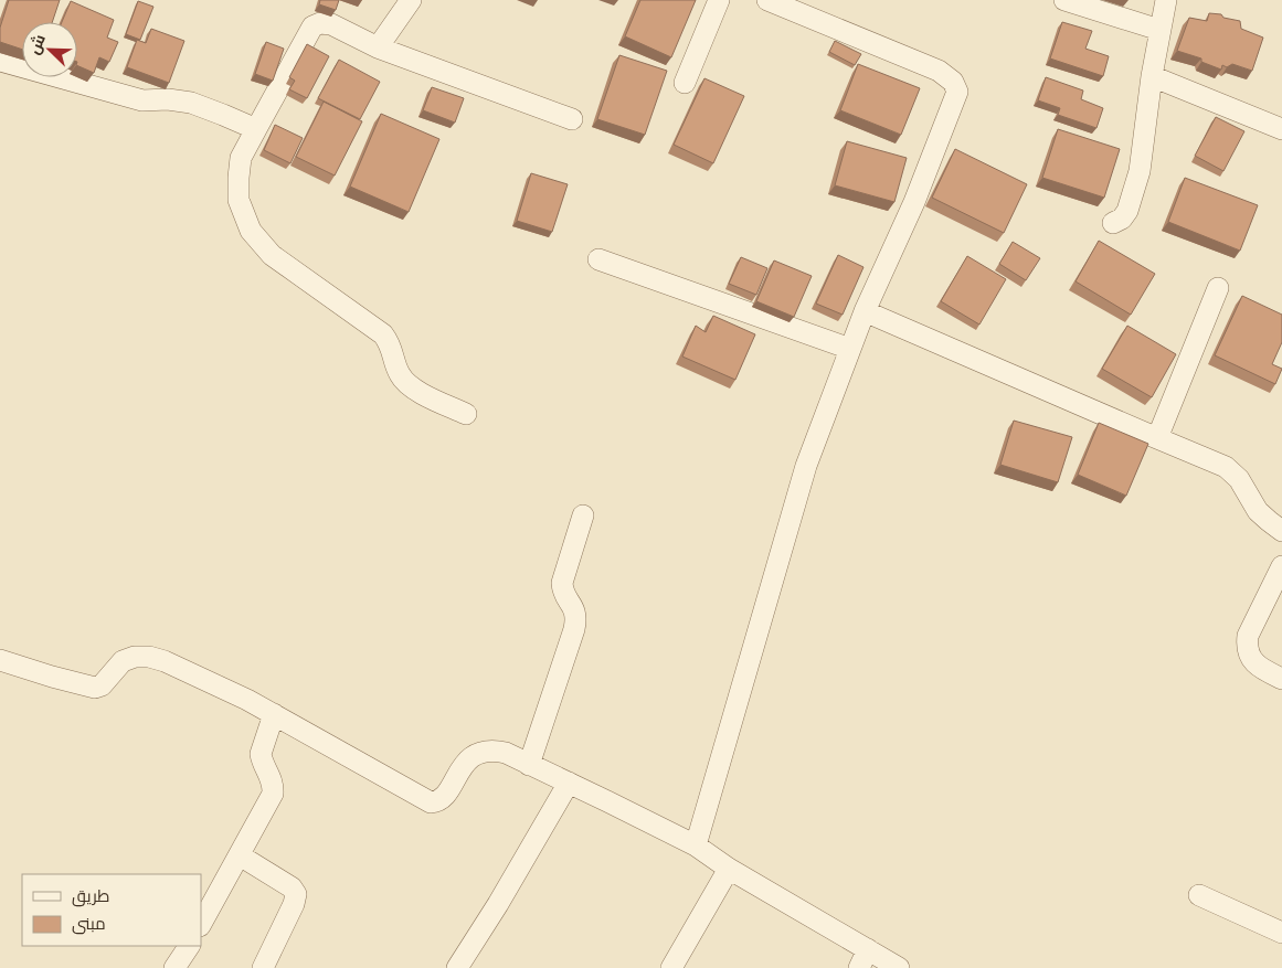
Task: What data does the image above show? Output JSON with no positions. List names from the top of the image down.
{
  "legend": ["طريق", "مبنى"],
  "north": "top left"
}
